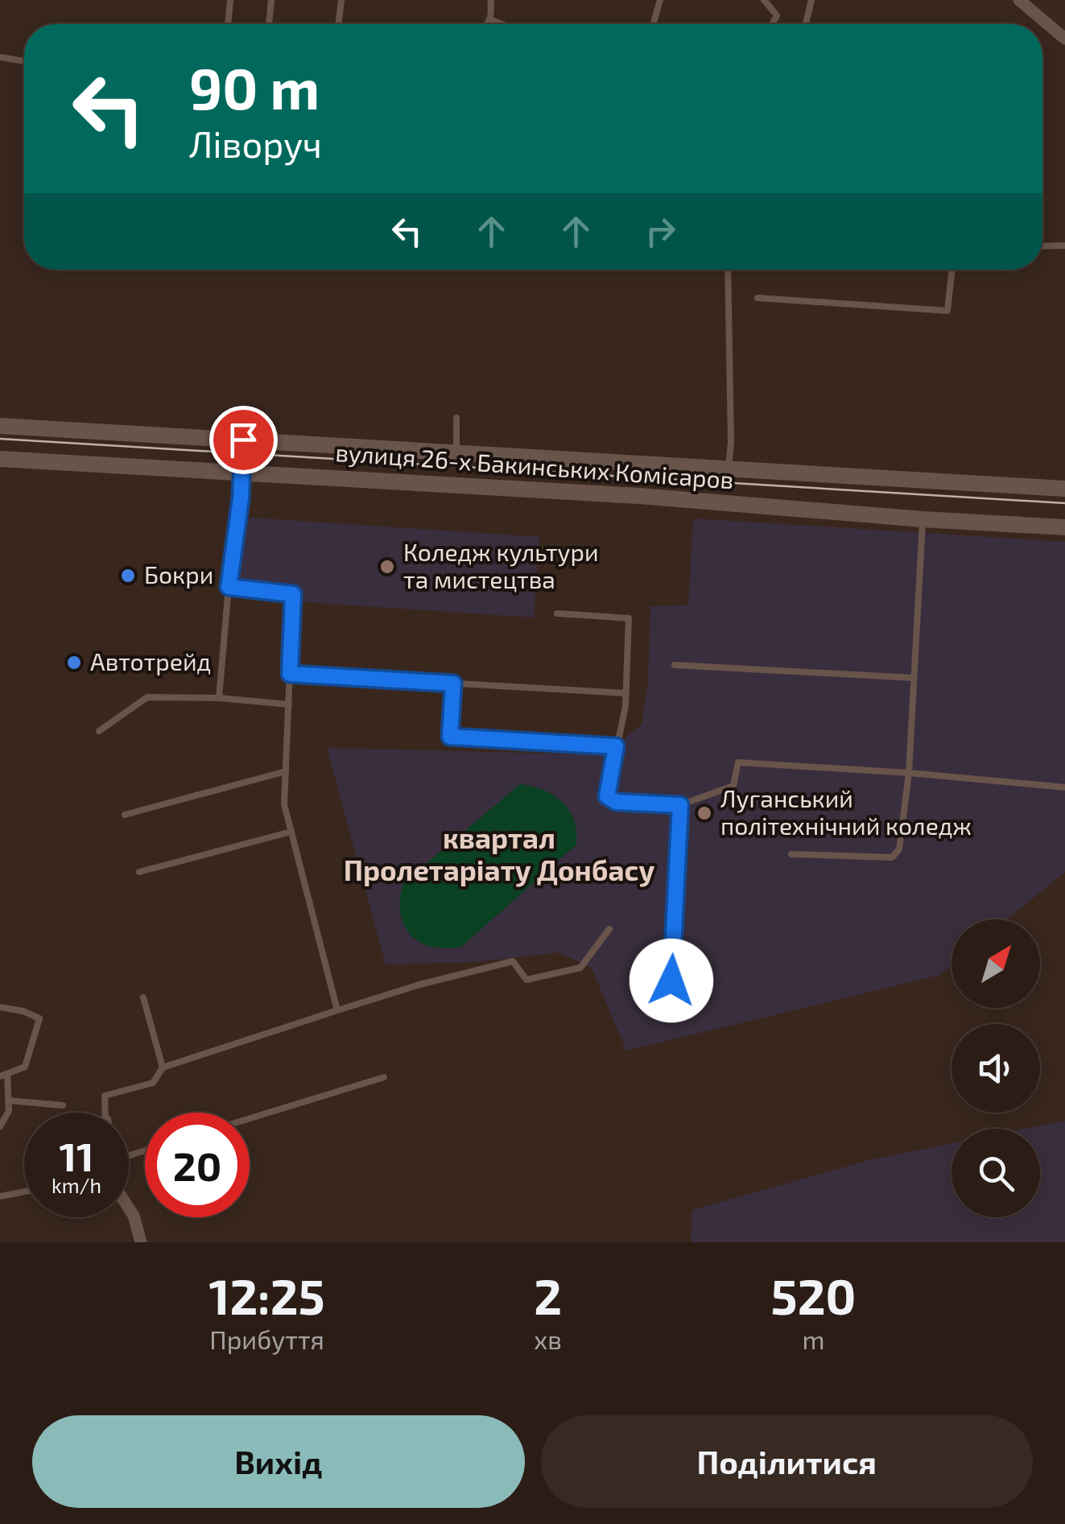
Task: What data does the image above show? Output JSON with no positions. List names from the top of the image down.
{
  "streets": {
    "street": ["вулиця 26-х Бакинських Комісаров"]
  },
  "districts": ["квартал Пролетаріату Донбасу"],
  "places": [
    "Коледж культури та мистецтва",
    "Бокри",
    "Автотрейд",
    "Луганський політехнічний коледж"
  ],
  "north": "top right",
  "page": {
    "turn": ["90 m", "Ліворуч"],
    "speed": "11 km/h",
    "limit": "20",
    "eta": [
      "12:25",
      "Прибуття",
      "2",
      "хв",
      "520",
      "m"
    ],
    "buttons": ["Вихід", "Поділитися"]
  }
}
